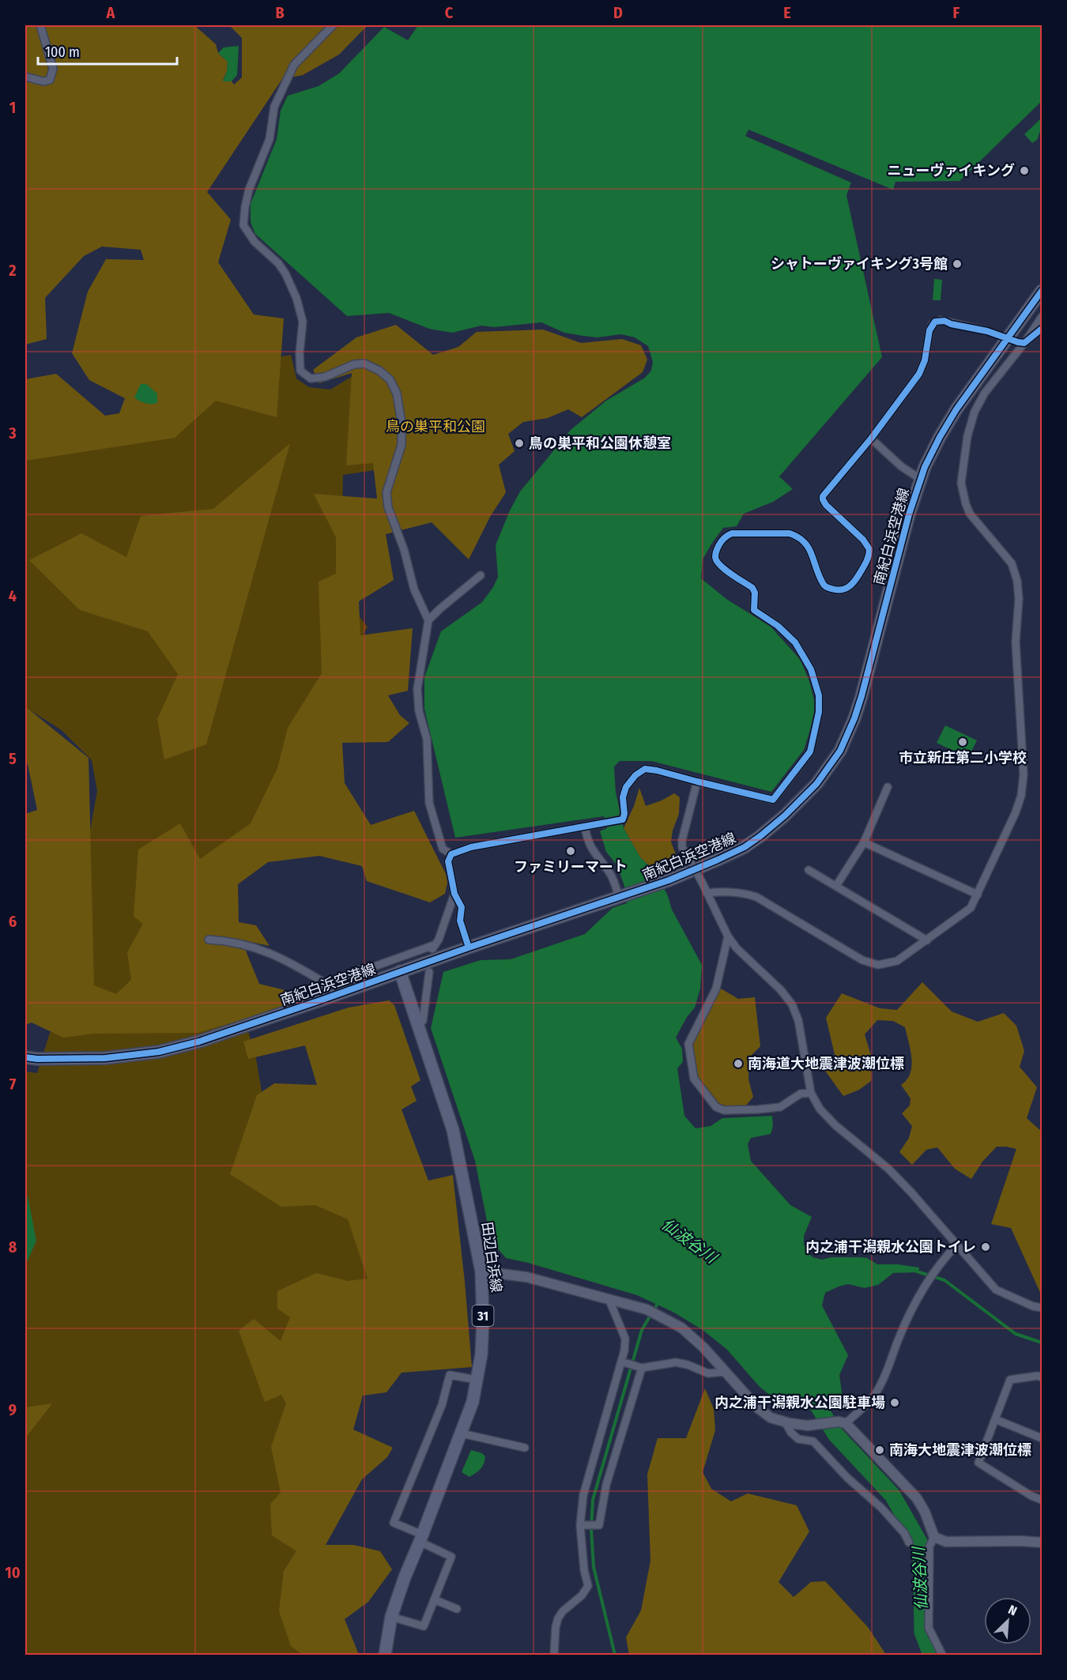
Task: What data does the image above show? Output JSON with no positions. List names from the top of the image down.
{
  "streets": {
    "main road": ["南紀白浜空港線", "田辺白浜線", "31"]
  },
  "crossings": [
    ["南紀白浜空港線", "田辺白浜線"]
  ],
  "water": ["仙波谷川"],
  "parks": ["鳥の巣平和公園"],
  "places": [
    "ニューヴァイキング",
    "シャトーヴァイキング3号館",
    "鳥の巣平和公園休憩室",
    "市立新庄第二小学校",
    "ファミリーマート",
    "南海道大地震津波潮位標",
    "内之浦干潟親水公園トイレ",
    "内之浦干潟親水公園駐車場",
    "南海大地震津波潮位標"
  ],
  "scale_bar": "100 m",
  "north": "top right",
  "grid": {
    "columns": [
      "A",
      "B",
      "C",
      "D",
      "E",
      "F"
    ],
    "rows": [
      "1",
      "2",
      "3",
      "4",
      "5",
      "6",
      "7",
      "8",
      "9",
      "10"
    ]
  }
}
